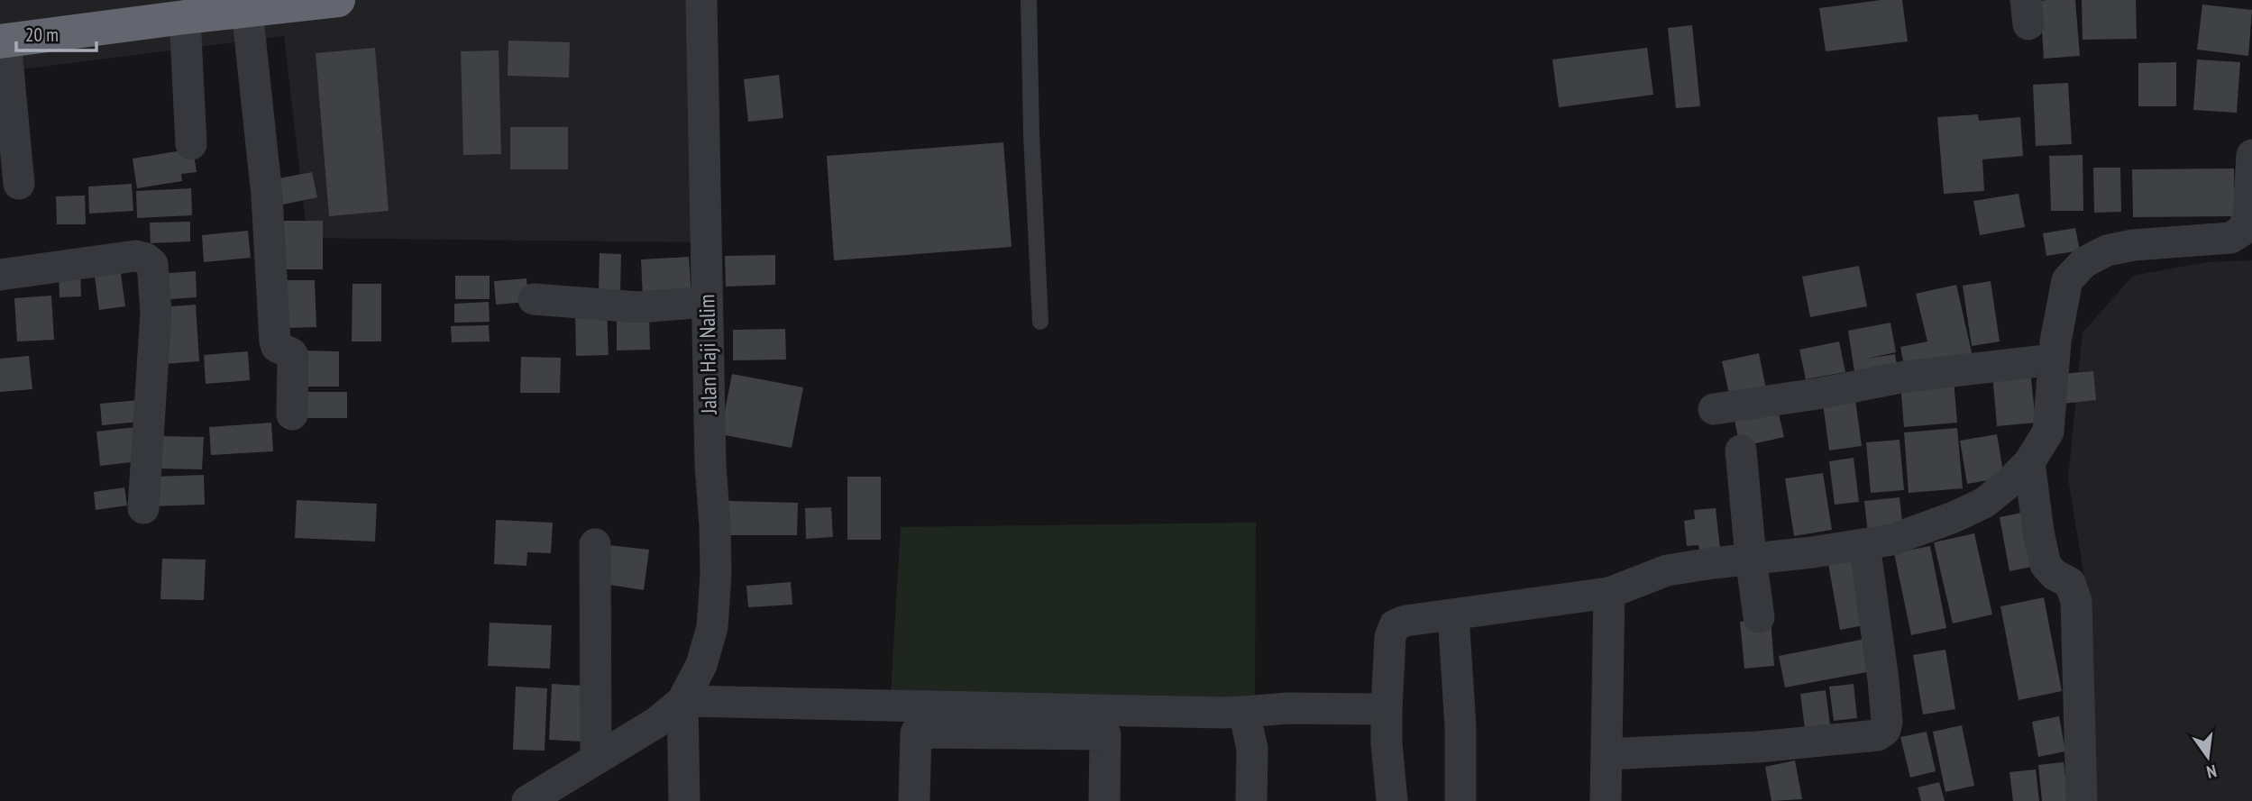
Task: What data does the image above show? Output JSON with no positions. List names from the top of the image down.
{
  "streets": {
    "street": ["Jalan Haji Nalim"]
  },
  "scale_bar": "20 m",
  "north": "bottom"
}
